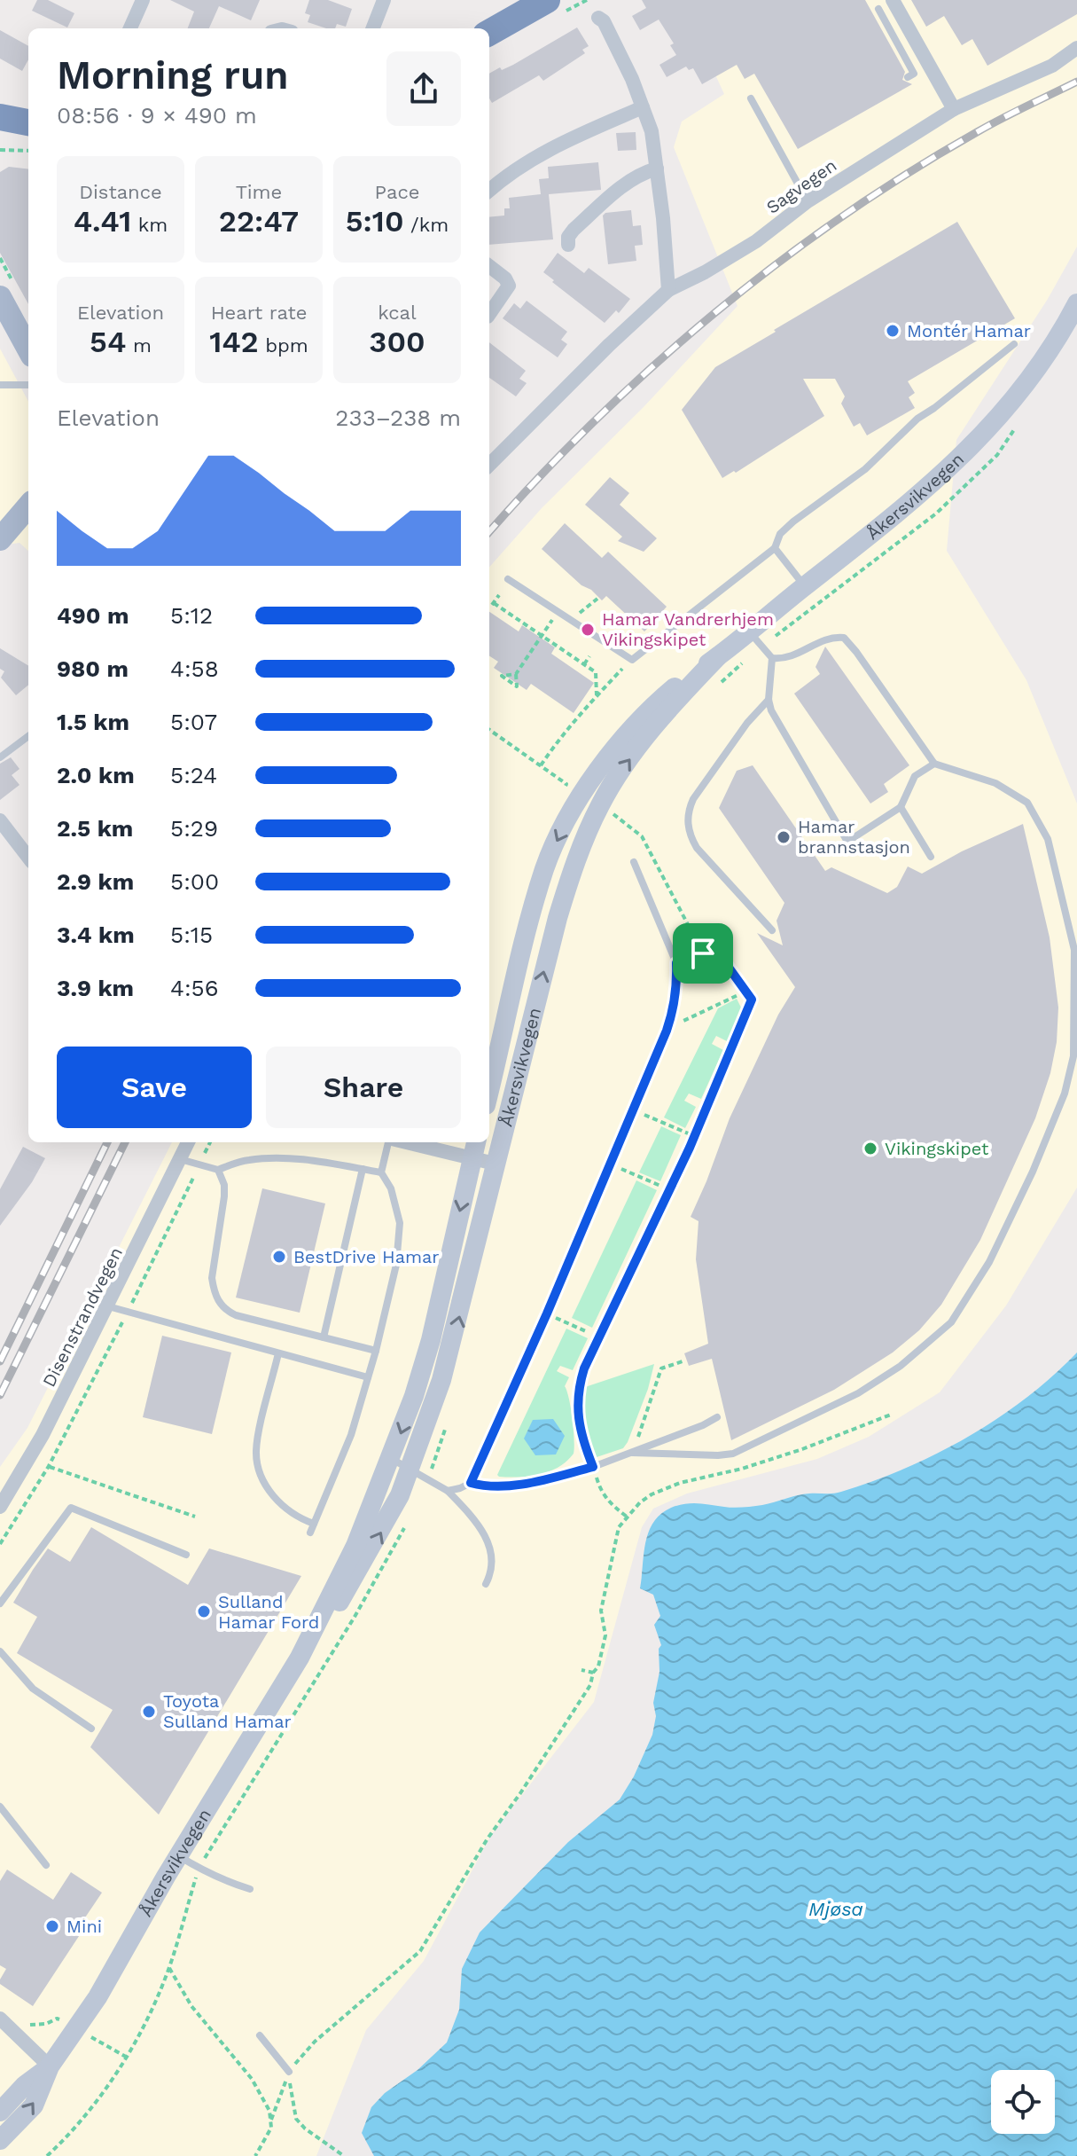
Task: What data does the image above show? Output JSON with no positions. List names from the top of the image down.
{
  "streets": {
    "street": ["Sagvegen", "Åkersvikvegen", "Disenstrandvegen"]
  },
  "water": ["Mjøsa"],
  "places": [
    "Montér Hamar",
    "Hamar Vandrerhjem Vikingskipet",
    "Hamar brannstasjon",
    "Vikingskipet",
    "BestDrive Hamar",
    "Sulland Hamar Ford",
    "Toyota Sulland Hamar",
    "Mini"
  ],
  "page": {
    "heading": ["Morning run", "08:56 · 9 × 490 m"],
    "stats": [
      ["Distance", "4.41 km"],
      ["Time", "22:47"],
      ["Pace", "5:10 /km"],
      ["Elevation", "54 m"],
      ["Heart rate", "142 bpm"],
      ["kcal", "300"]
    ],
    "chart": ["Elevation", "233–238 m"],
    "list": [
      {
        "name": "490 m",
        "note": "5:12"
      },
      {
        "name": "980 m",
        "note": "4:58"
      },
      {
        "name": "1.5 km",
        "note": "5:07"
      },
      {
        "name": "2.0 km",
        "note": "5:24"
      },
      {
        "name": "2.5 km",
        "note": "5:29"
      },
      {
        "name": "2.9 km",
        "note": "5:00"
      },
      {
        "name": "3.4 km",
        "note": "5:15"
      },
      {
        "name": "3.9 km",
        "note": "4:56"
      }
    ],
    "buttons": ["Save", "Share"]
  }
}
